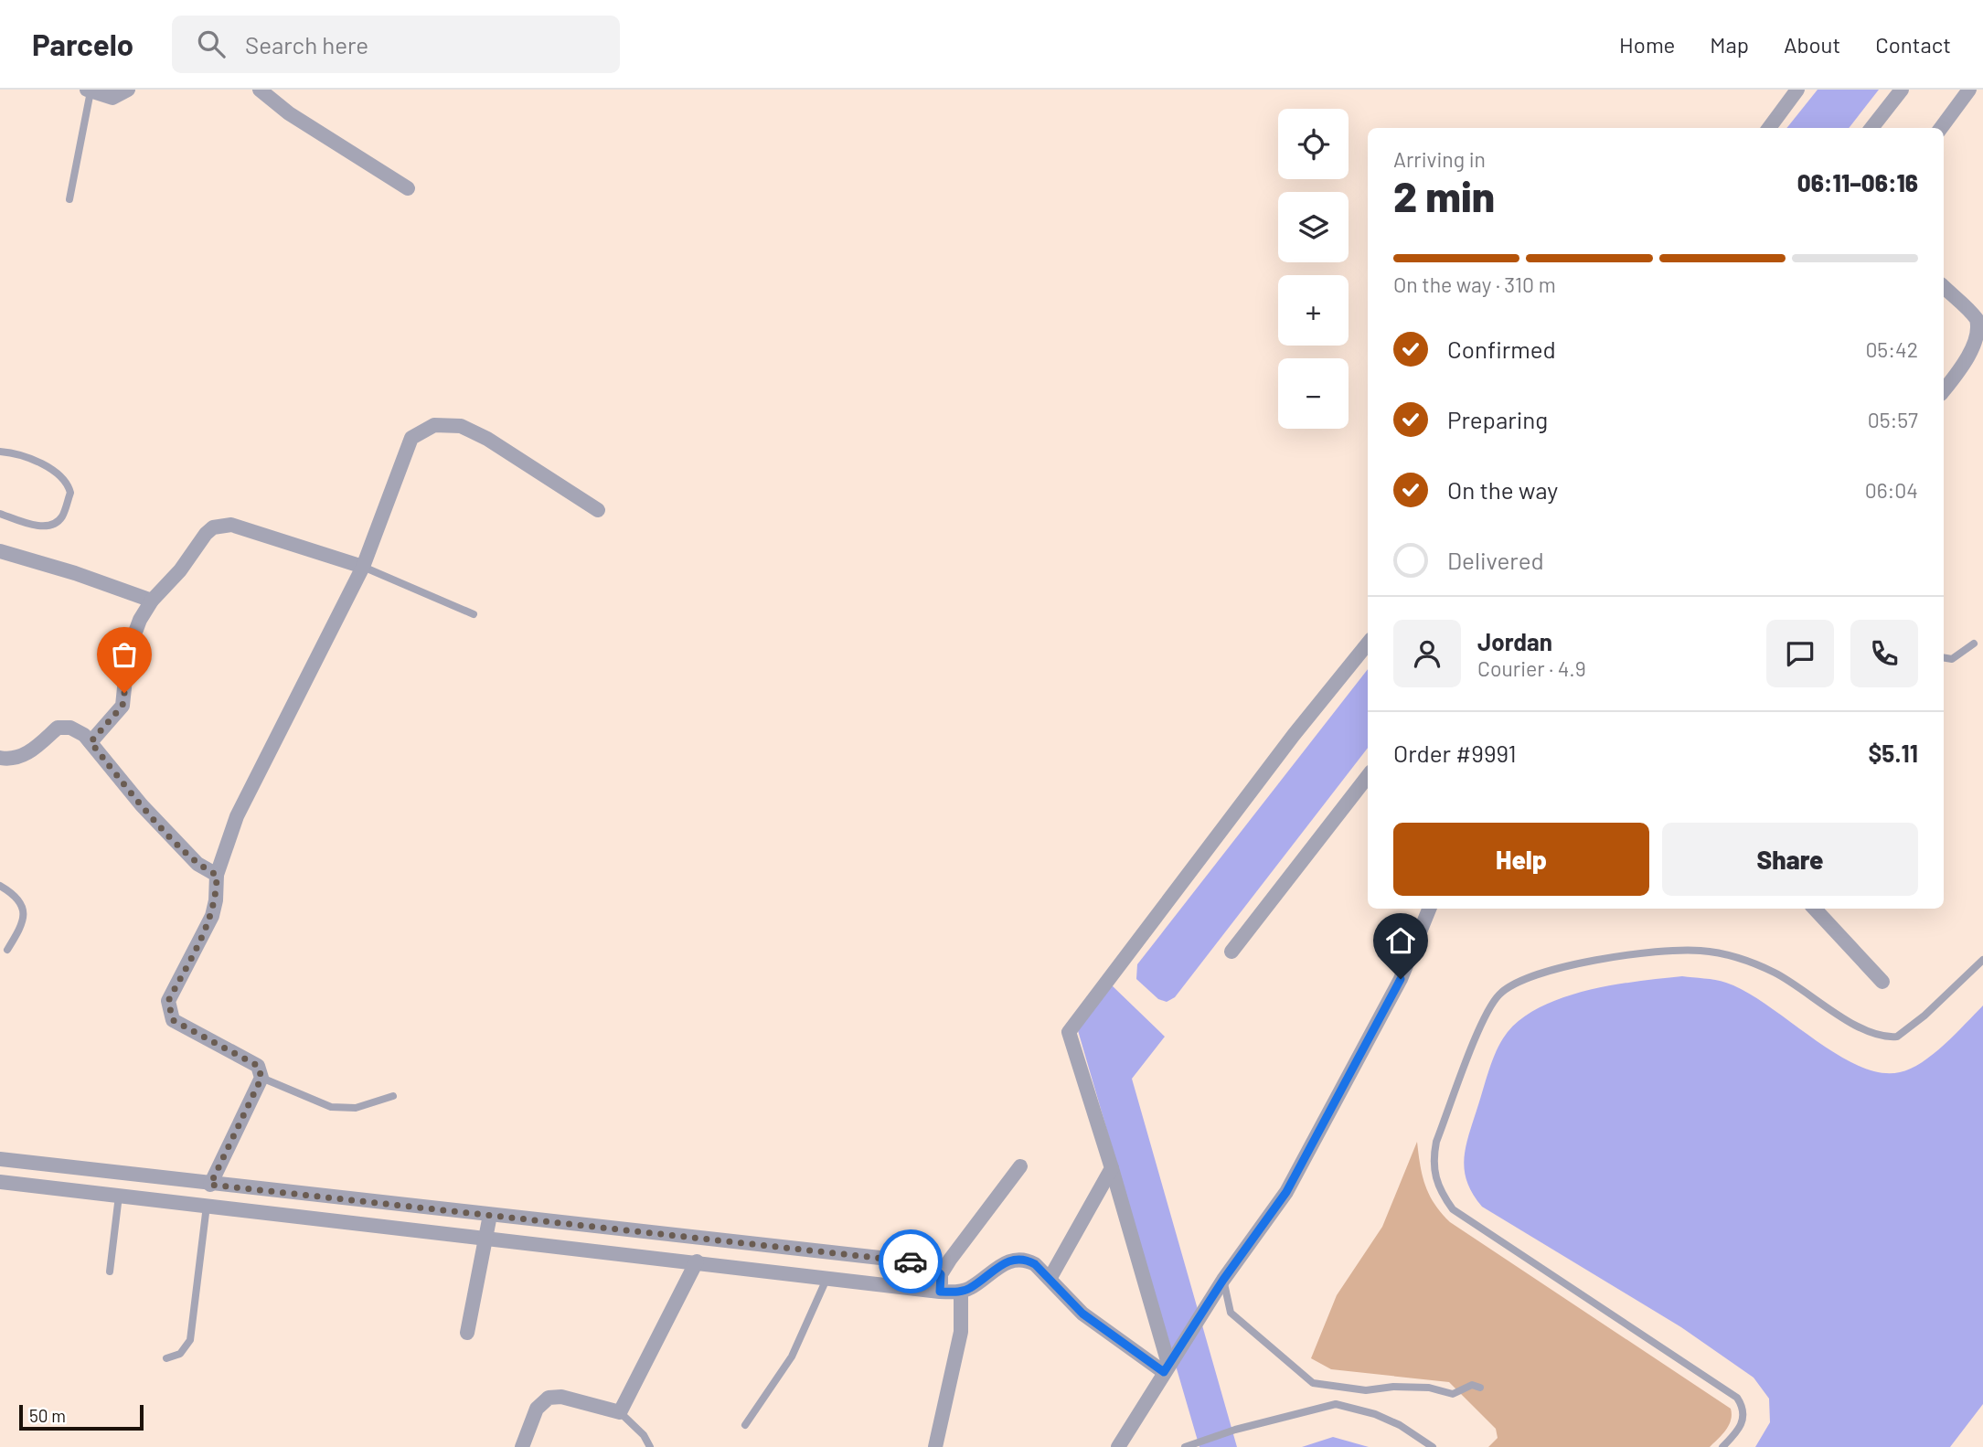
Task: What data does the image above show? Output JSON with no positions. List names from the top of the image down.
{
  "scale_bar": "50 m",
  "page": {
    "header": "Parcelo",
    "search": "Search here",
    "nav": [
      "Home",
      "Map",
      "About",
      "Contact"
    ],
    "map_buttons": ["+", "−"],
    "heading": ["2 min", "Arriving in", "06:11–06:16"],
    "panel": [
      "Jordan",
      "Courier · 4.9",
      "Order #9991",
      "$5.11"
    ],
    "bar": "On the way · 310 m",
    "list": [
      ["Confirmed", "05:42"],
      ["Preparing", "05:57"],
      ["On the way", "06:04"],
      "Delivered"
    ],
    "buttons": ["Help", "Share"],
    "scale": "50 m"
  }
}
